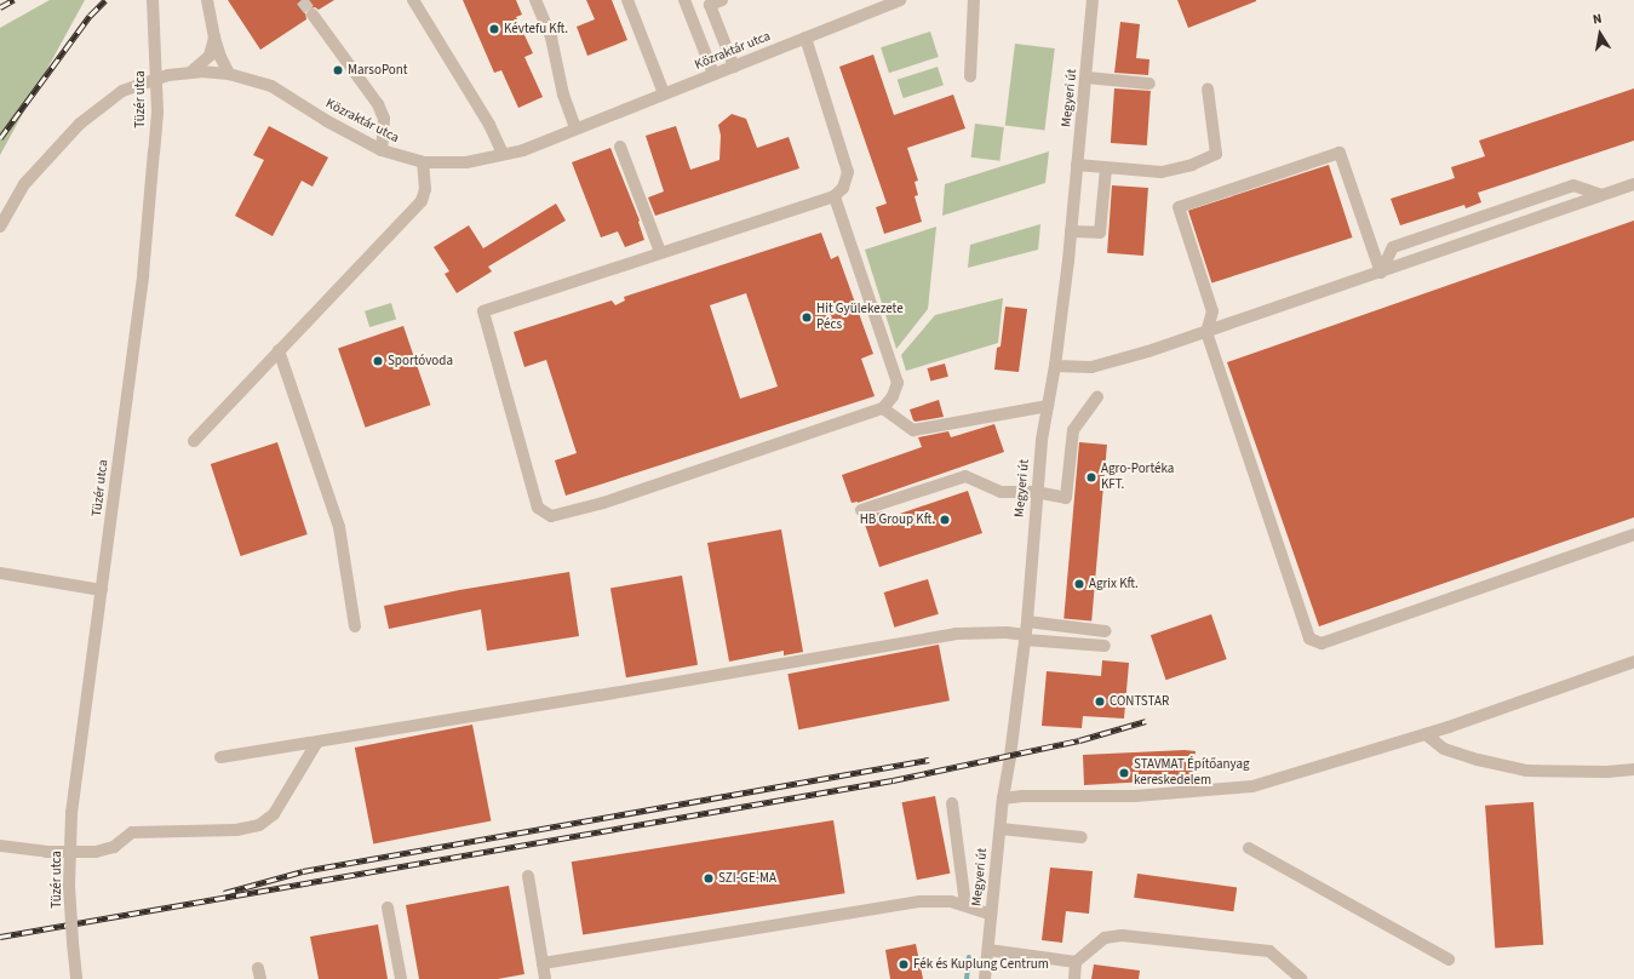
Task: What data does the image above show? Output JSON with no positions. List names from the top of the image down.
{
  "streets": {
    "street": ["Közraktár utca", "Megyeri út", "Tüzér utca"]
  },
  "places": [
    "Kévtefu Kft.",
    "MarsoPont",
    "Hit Gyülekezete Pécs",
    "Sportóvoda",
    "Agro-Portéka KFT.",
    "HB Group Kft.",
    "Agrix Kft.",
    "CONTSTAR",
    "STAVMAT Építőanyag kereskedelem",
    "SZI-GE-MA",
    "Fék és Kuplung Centrum"
  ],
  "north": "top"
}
